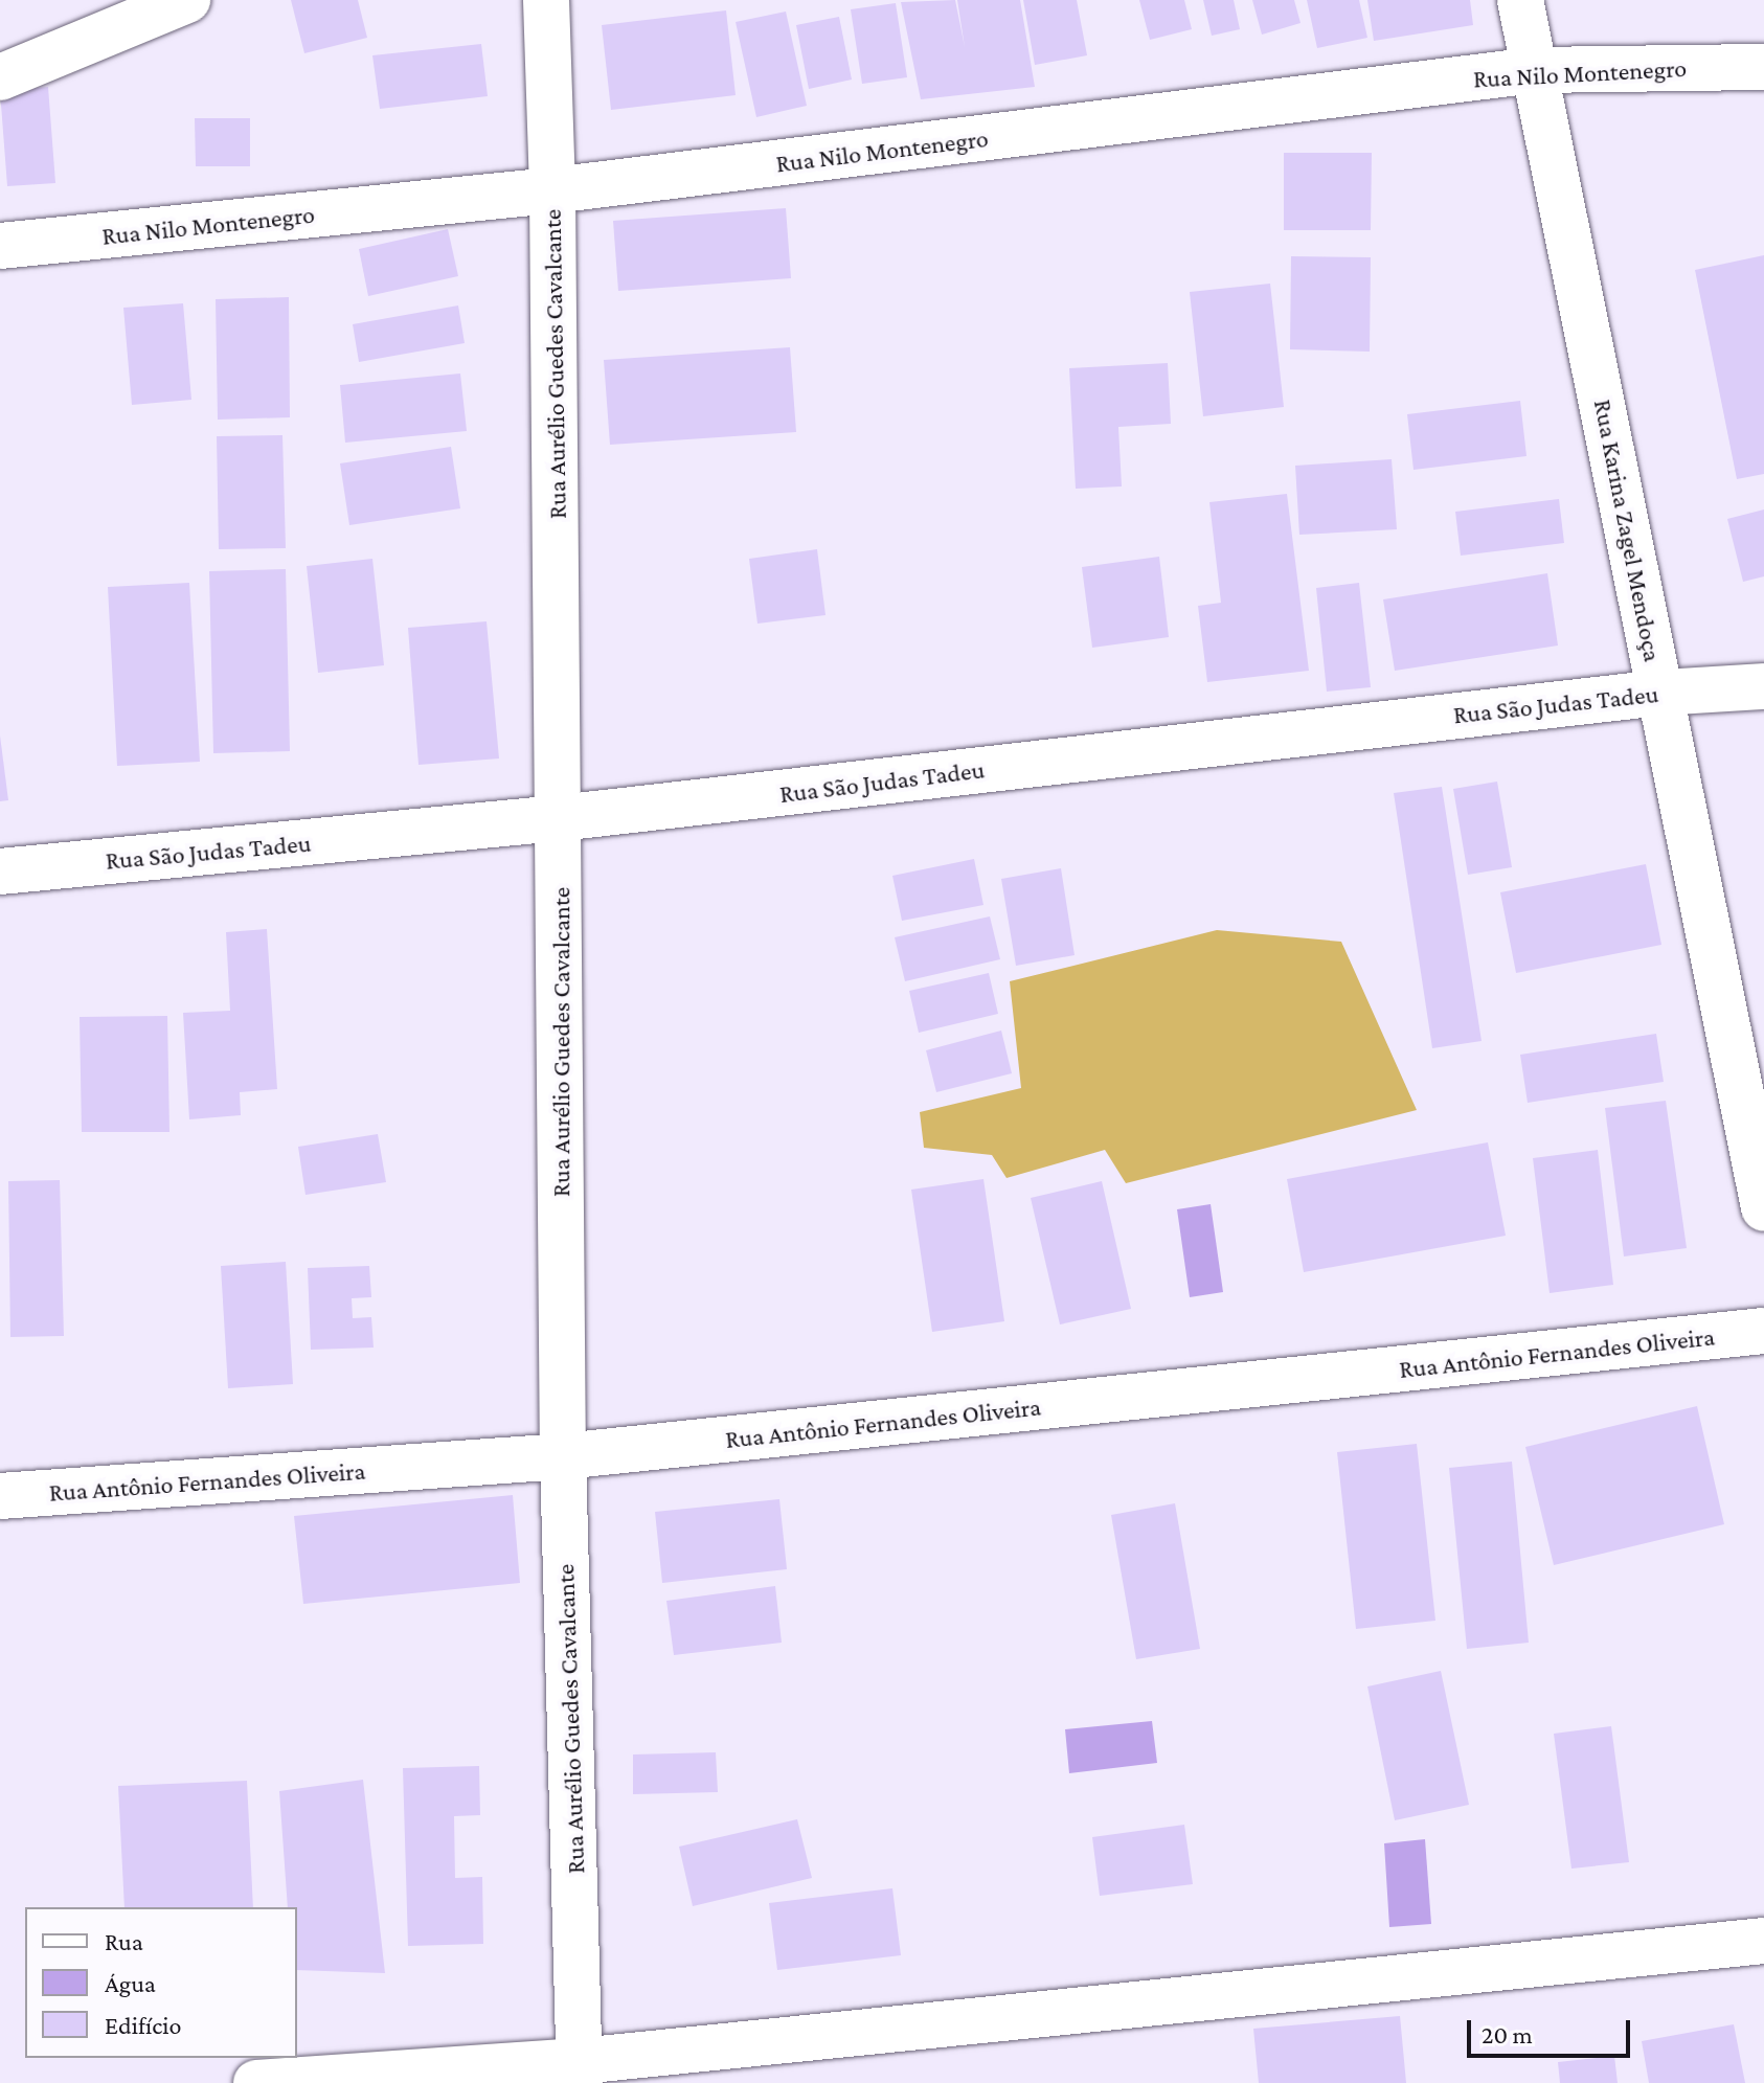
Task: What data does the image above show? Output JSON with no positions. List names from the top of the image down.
{
  "streets": {
    "street": [
      "Rua Nilo Montenegro",
      "Rua Aurélio Guedes Cavalcante",
      "Rua Karina Zagel Mendoça",
      "Rua São Judas Tadeu",
      "Rua Antônio Fernandes Oliveira"
    ]
  },
  "crossings": [
    ["Rua Nilo Montenegro", "Rua Aurélio Guedes Cavalcante"],
    ["Rua Nilo Montenegro", "Rua Karina Zagel Mendoça"],
    ["Rua Aurélio Guedes Cavalcante", "Rua São Judas Tadeu"],
    ["Rua Aurélio Guedes Cavalcante", "Rua Antônio Fernandes Oliveira"],
    ["Rua Karina Zagel Mendoça", "Rua São Judas Tadeu"]
  ],
  "legend": ["Rua", "Água", "Edifício"],
  "scale_bar": "20 m"
}
